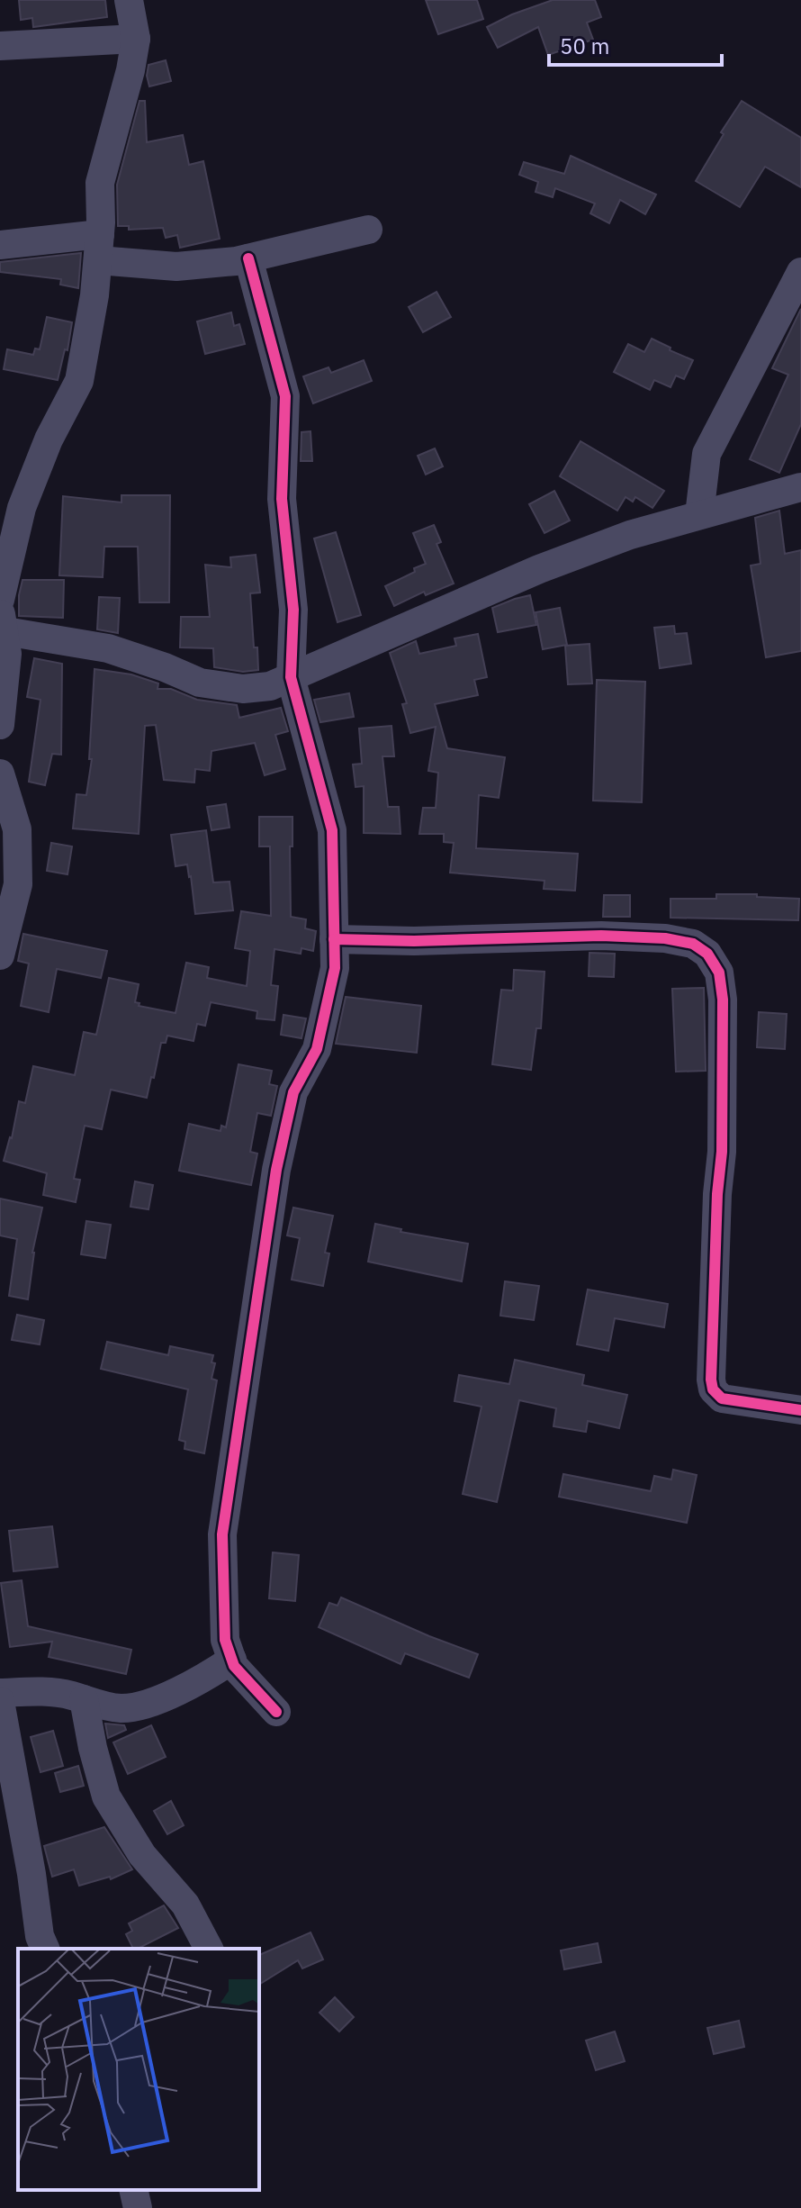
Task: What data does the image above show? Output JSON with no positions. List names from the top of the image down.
{
  "scale_bar": "50 m"
}
